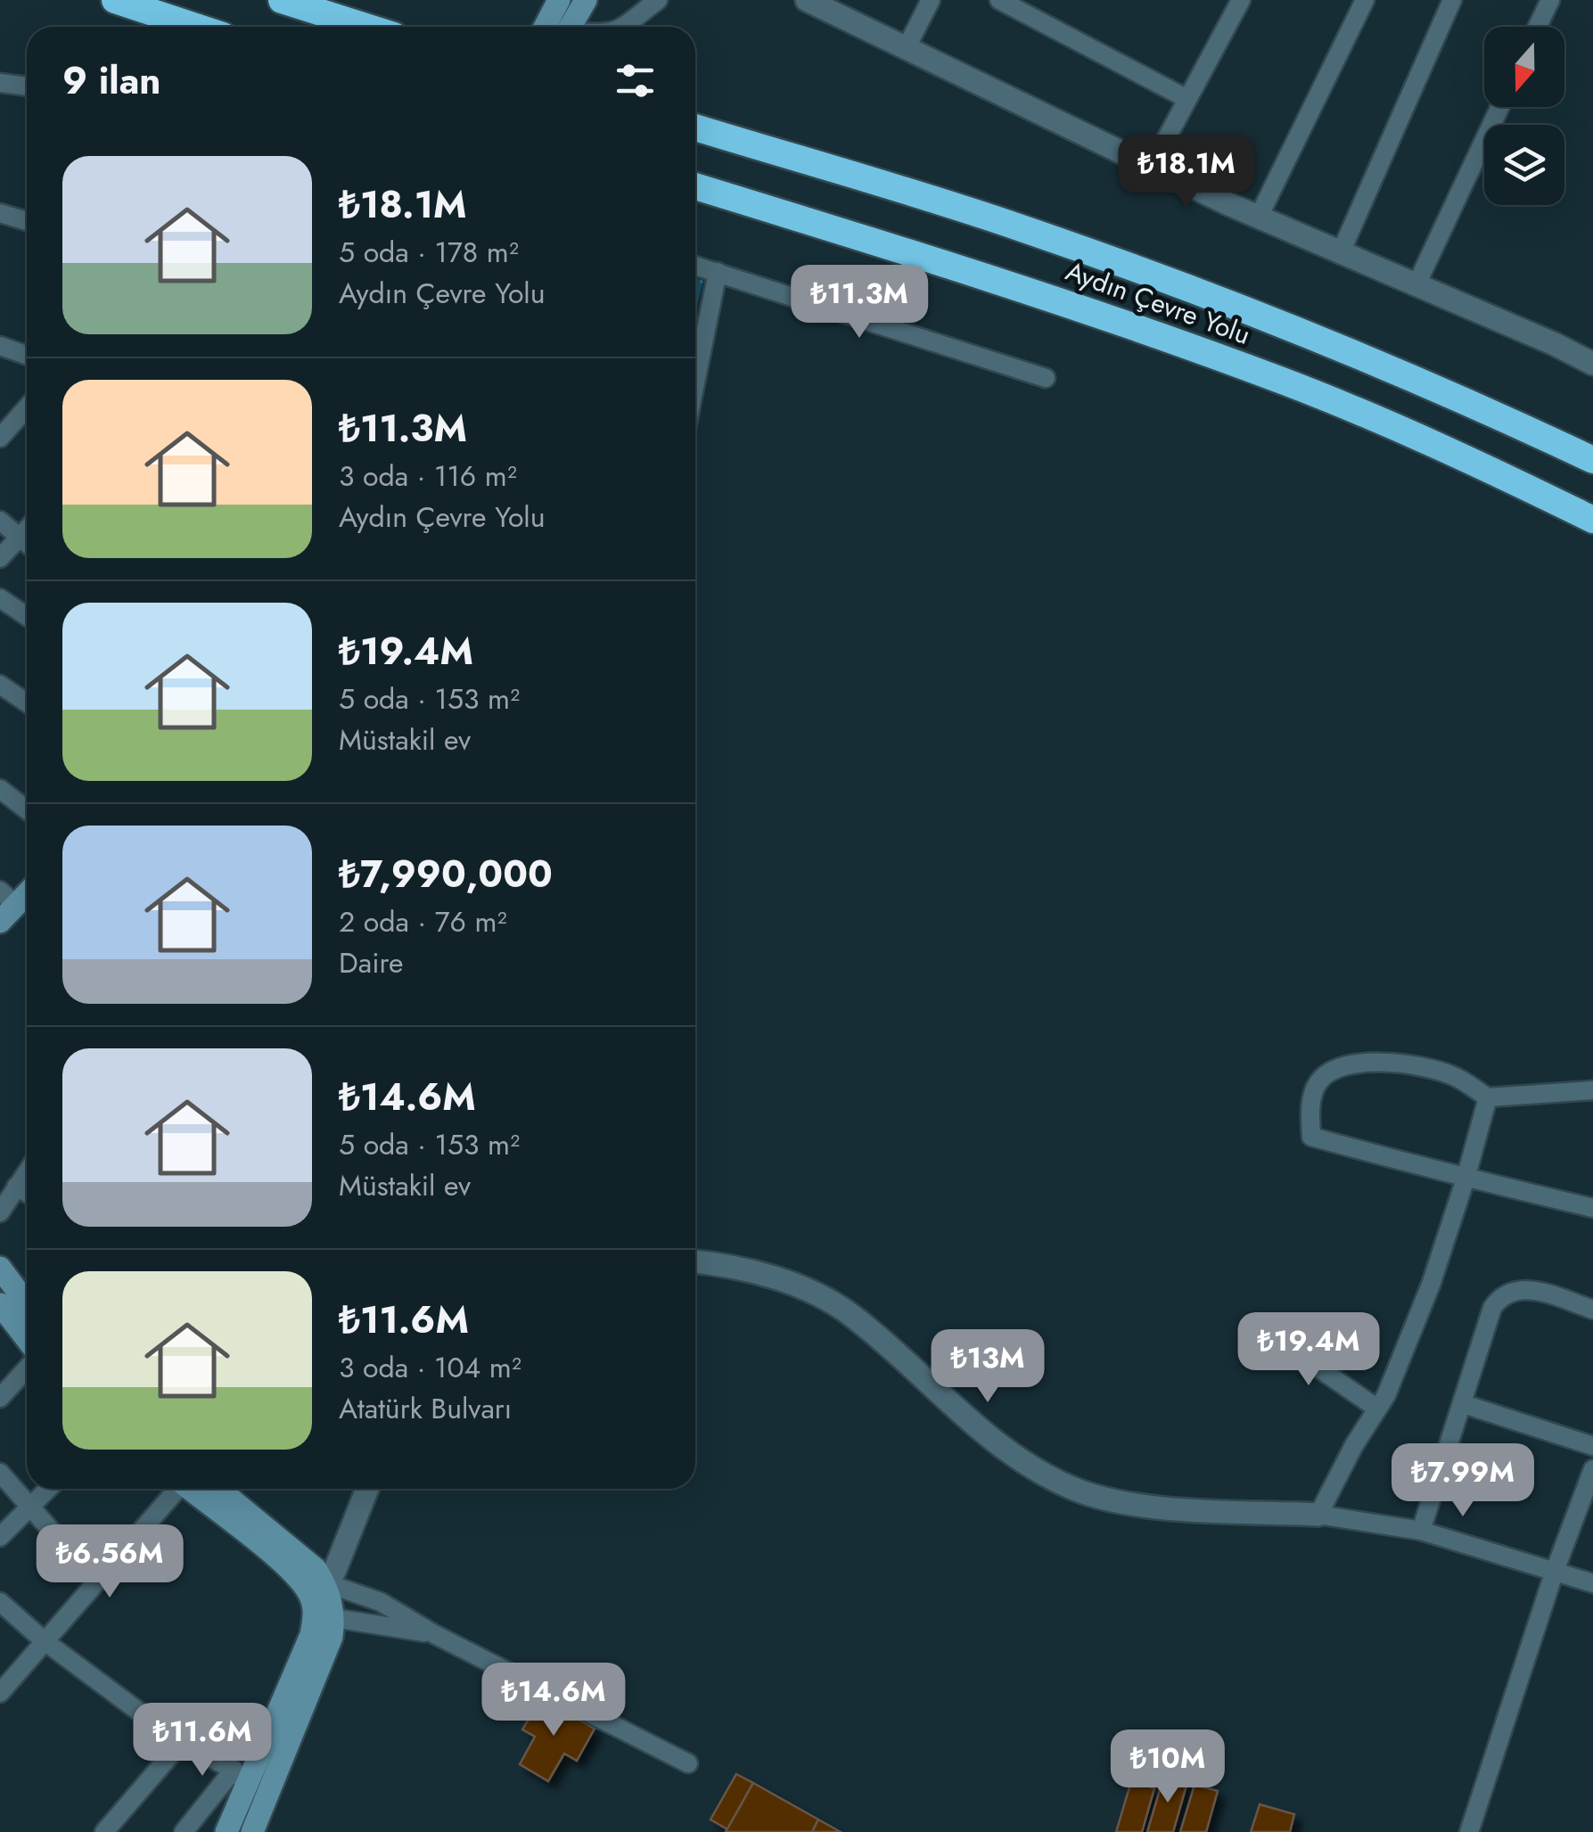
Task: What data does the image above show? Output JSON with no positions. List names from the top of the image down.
{
  "streets": {
    "highway": ["Aydın Çevre Yolu"]
  },
  "north": "bottom",
  "page": {
    "heading": "9 ilan",
    "list": [
      {
        "name": "₺18.1M",
        "note": "5 oda · 178 m² · Aydın Çevre Yolu"
      },
      {
        "name": "₺11.3M",
        "note": "3 oda · 116 m² · Aydın Çevre Yolu"
      },
      {
        "name": "₺19.4M",
        "note": "5 oda · 153 m² · Müstakil ev"
      },
      {
        "name": "₺7,990,000",
        "note": "2 oda · 76 m² · Daire"
      },
      {
        "name": "₺14.6M",
        "note": "5 oda · 153 m² · Müstakil ev"
      },
      {
        "name": "₺11.6M",
        "note": "3 oda · 104 m² · Atatürk Bulvarı"
      }
    ],
    "price": [
      "₺18.1M",
      "₺11.3M",
      "₺19.4M",
      "₺13M",
      "₺7.99M",
      "₺6.56M",
      "₺14.6M",
      "₺11.6M",
      "₺10M"
    ]
  }
}
